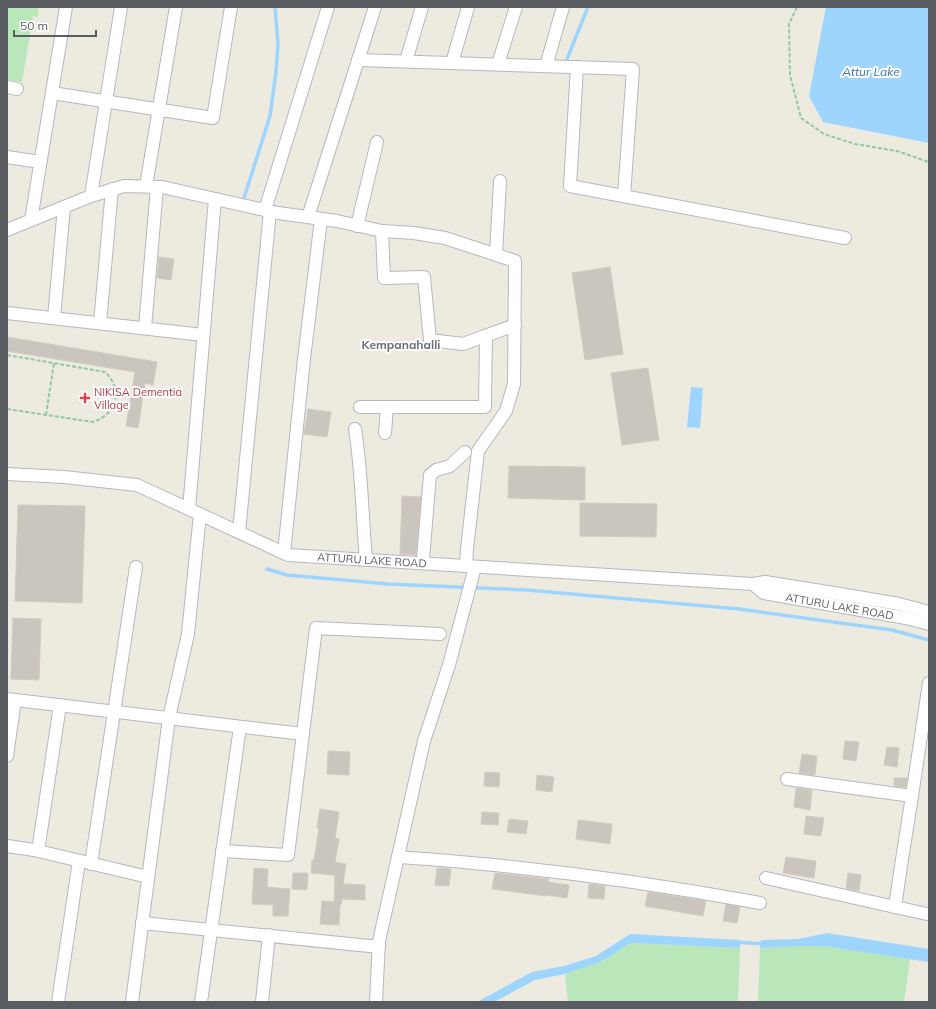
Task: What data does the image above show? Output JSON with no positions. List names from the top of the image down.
{
  "streets": {
    "street": ["ATTURU LAKE ROAD"]
  },
  "districts": ["Kempanahalli"],
  "water": ["Attur Lake"],
  "places": {
    "health": ["NIKISA Dementia Village"]
  },
  "scale_bar": "50 m"
}
